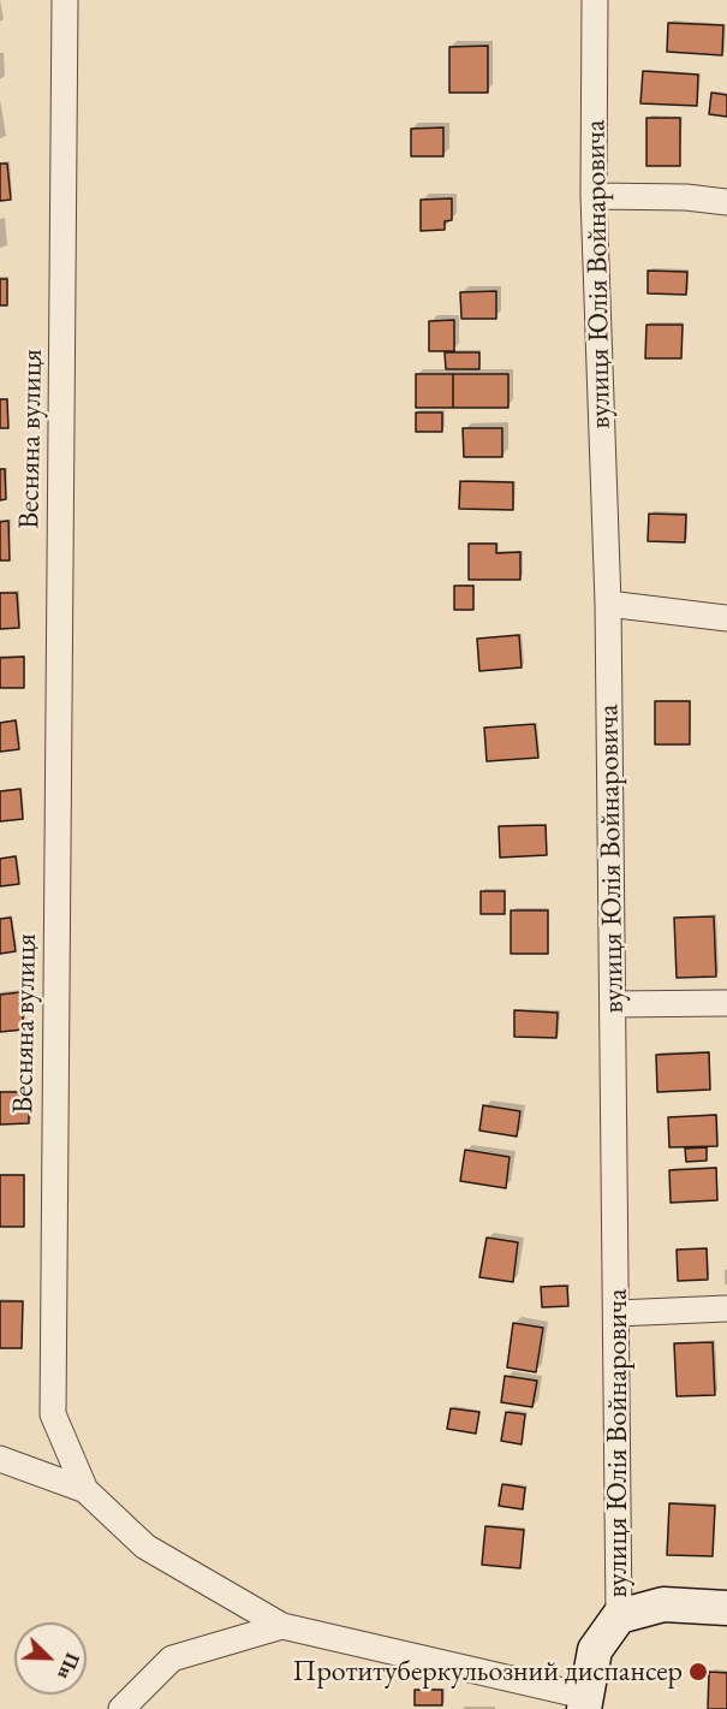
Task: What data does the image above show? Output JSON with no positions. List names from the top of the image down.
{
  "streets": {
    "main road": ["вулиця Юлія Войнаровича"],
    "street": ["Весняна вулиця"]
  },
  "crossings": [
    ["вулиця Юлія Войнаровича", "Весняна вулиця"]
  ],
  "places": ["Протитуберкульозний диспансер"],
  "north": "bottom right"
}
